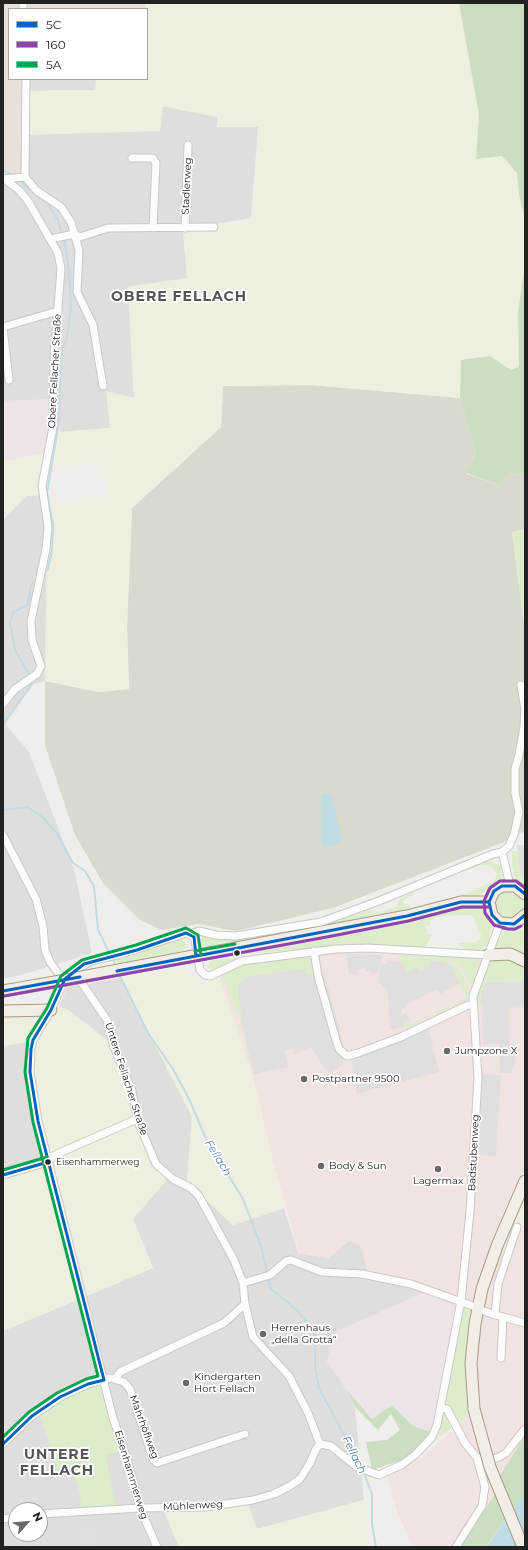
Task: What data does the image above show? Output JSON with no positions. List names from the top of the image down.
{
  "streets": {
    "street": [
      "Stadlerweg",
      "Obere Fellacher Straße",
      "Untere Fellacher Straße",
      "Badstubenweg",
      "Mahrhöflweg",
      "Eisenhammerweg",
      "Mühlenweg"
    ]
  },
  "crossings": [
    ["Stadlerweg", "Obere Fellacher Straße"],
    ["Untere Fellacher Straße", "Badstubenweg"],
    ["Untere Fellacher Straße", "Eisenhammerweg"],
    ["Untere Fellacher Straße", "Mühlenweg"],
    ["Badstubenweg", "Mühlenweg"],
    ["Eisenhammerweg", "Mühlenweg"]
  ],
  "districts": ["OBERE FELLACH", "UNTERE FELLACH"],
  "water": ["Fellach"],
  "places": [
    "Jumpzone X",
    "Postpartner 9500",
    "Eisenhammerweg",
    "Body & Sun",
    "Lagermax",
    "Herrenhaus „della Grotta“",
    "Kindergarten Hort Fellach"
  ],
  "lines": ["transit line 160", "transit line 5C", "transit line 5A"],
  "legend": ["5C", "160", "5A"],
  "north": "top right"
}
